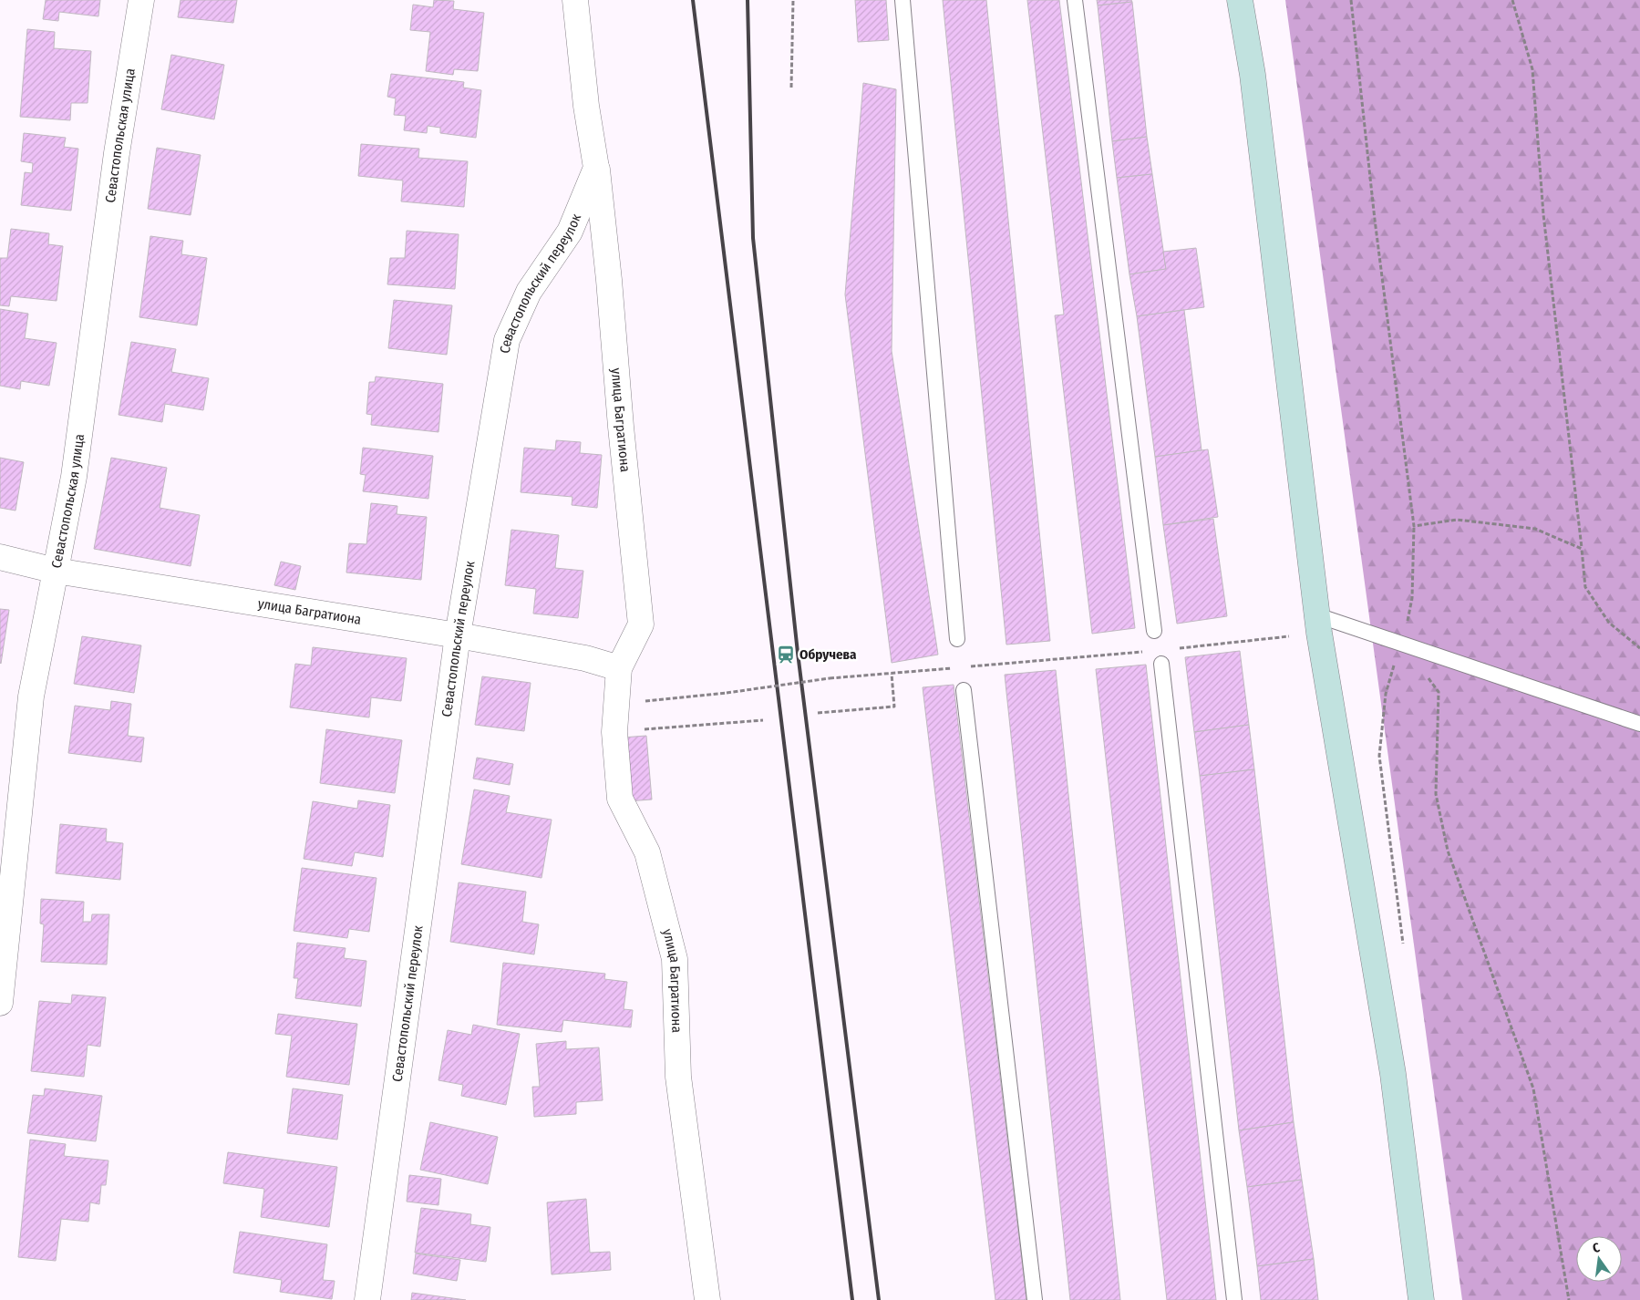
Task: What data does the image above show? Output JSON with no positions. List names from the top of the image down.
{
  "streets": {
    "street": ["Севастопольская улица", "Севастопольский переулок", "улица Багратиона"]
  },
  "crossings": [
    ["Севастопольская улица", "улица Багратиона"],
    ["Севастопольский переулок", "улица Багратиона"]
  ],
  "places": {
    "station": ["Обручева"]
  },
  "north": "top"
}
